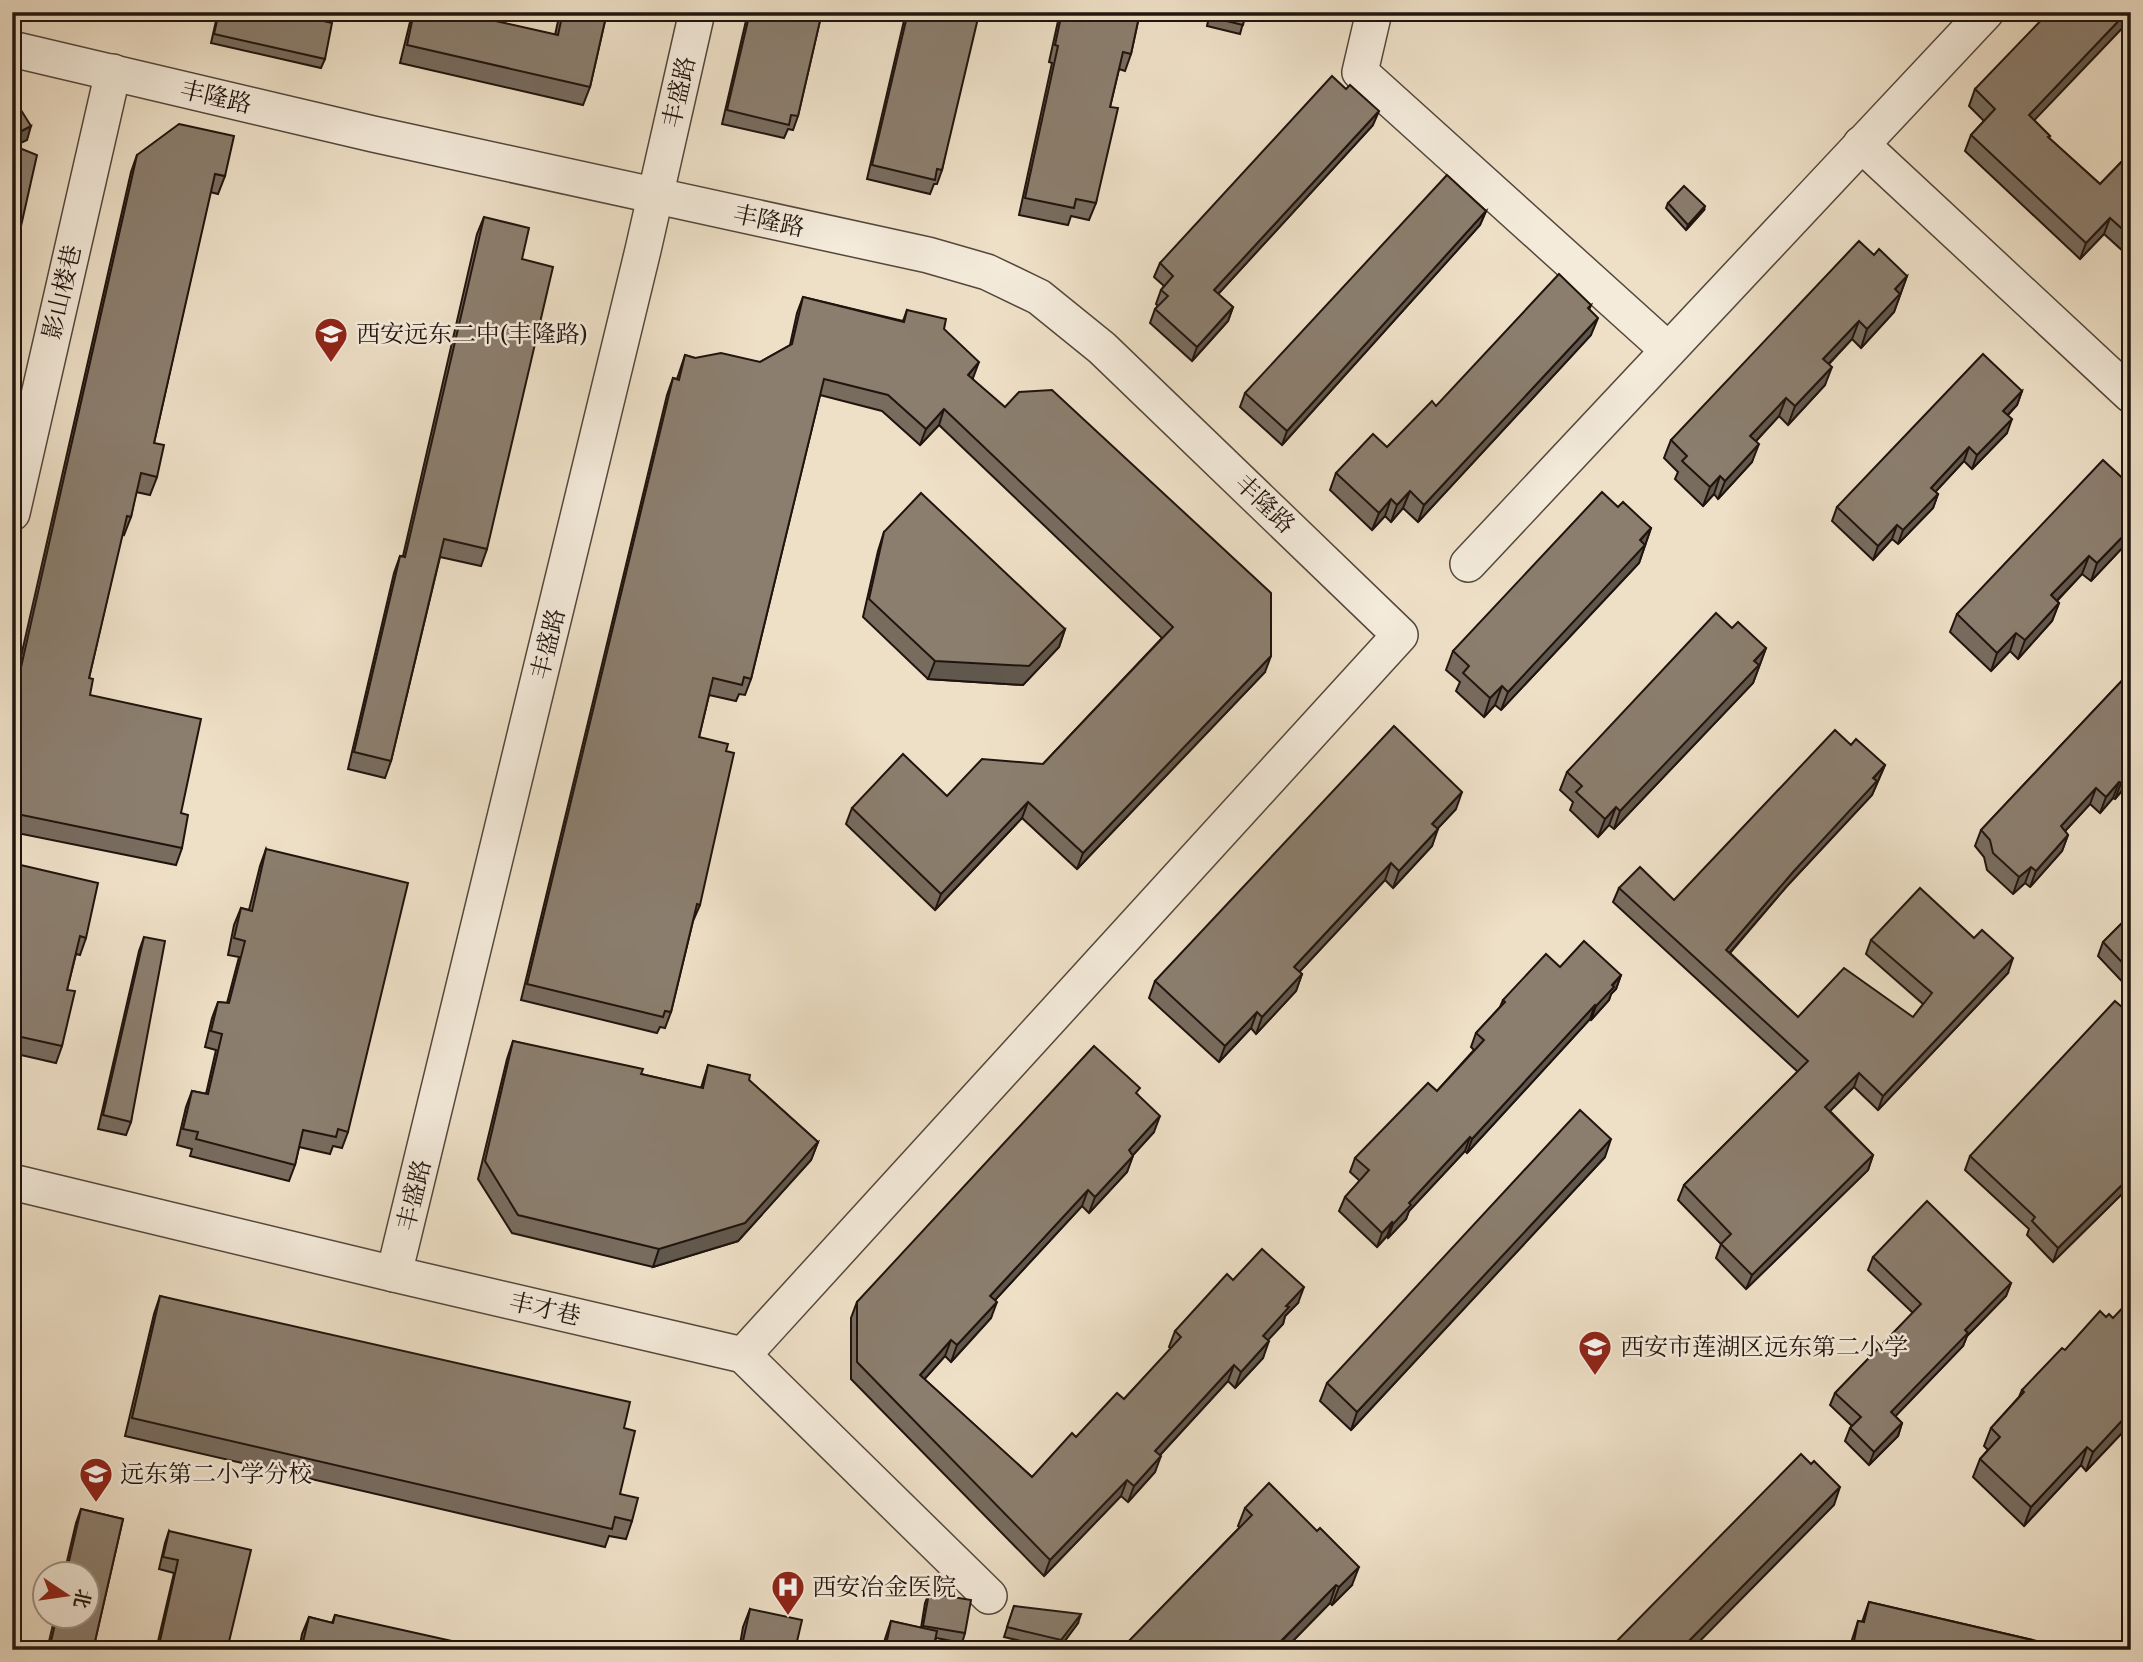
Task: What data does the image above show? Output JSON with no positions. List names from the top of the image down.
{
  "streets": {
    "street": [
      "丰盛路",
      "丰隆路",
      "影山楼巷",
      "丰才巷"
    ]
  },
  "crossings": [
    ["丰盛路", "丰隆路"],
    ["丰盛路", "丰才巷"],
    ["丰隆路", "影山楼巷"],
    ["丰隆路", "丰才巷"]
  ],
  "places": {
    "school or university": ["西安远东二中(丰隆路)", "西安市莲湖区远东第二小学", "远东第二小学分校"],
    "hospital": ["西安冶金医院"]
  },
  "north": "right"
}
